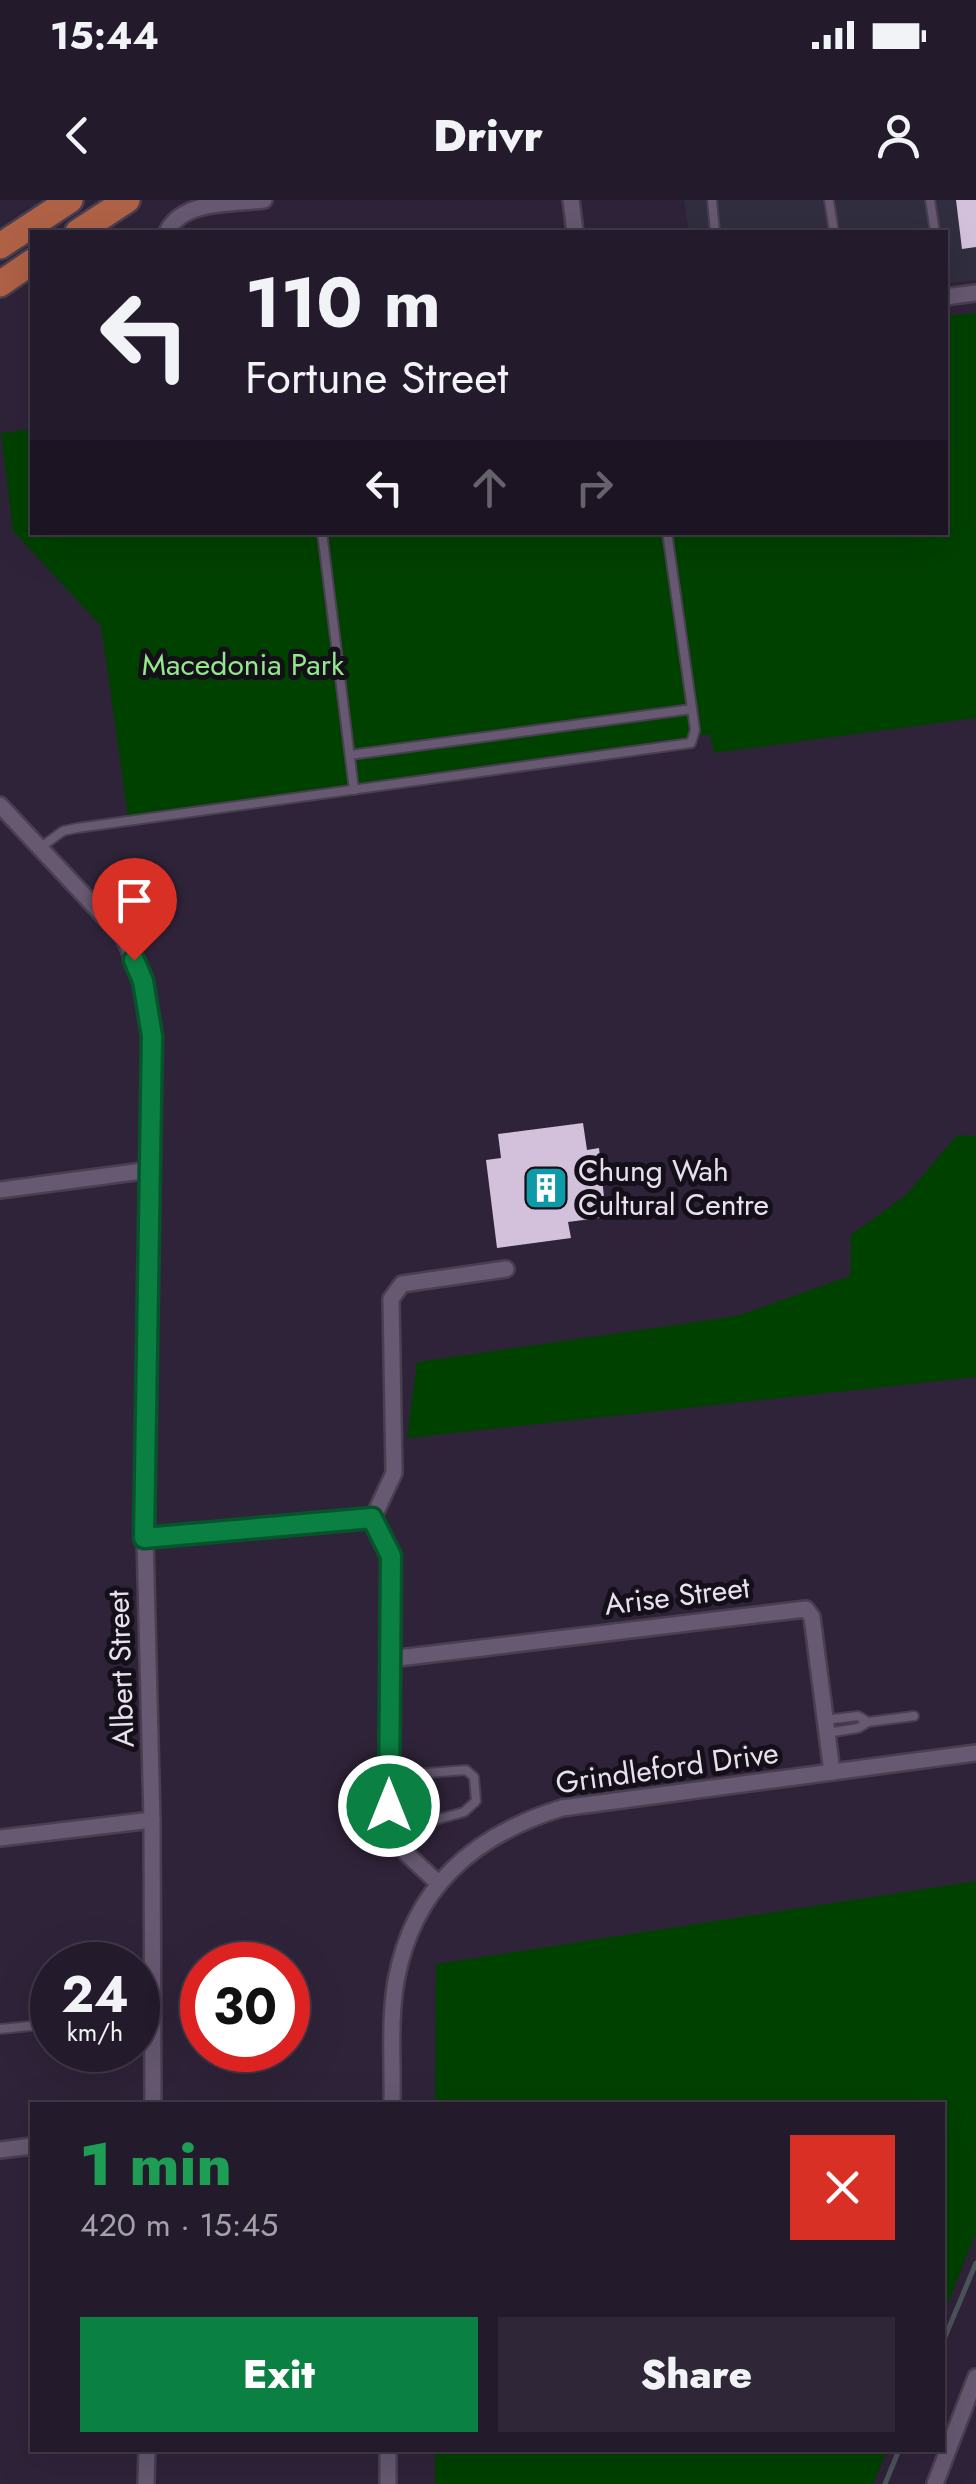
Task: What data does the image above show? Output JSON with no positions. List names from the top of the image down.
{
  "streets": {
    "street": ["Arise Street", "Albert Street", "Grindleford Drive"]
  },
  "crossings": [
    ["Arise Street", "Grindleford Drive"]
  ],
  "parks": ["Macedonia Park"],
  "places": {
    "building": ["Chung Wah Cultural Centre"]
  },
  "page": {
    "status": "15:44",
    "header": "Drivr",
    "turn": ["110 m", "Fortune Street"],
    "speed": "24 km/h",
    "limit": "30",
    "heading": ["1 min", "420 m · 15:45"],
    "buttons": ["Exit", "Share"]
  }
}
